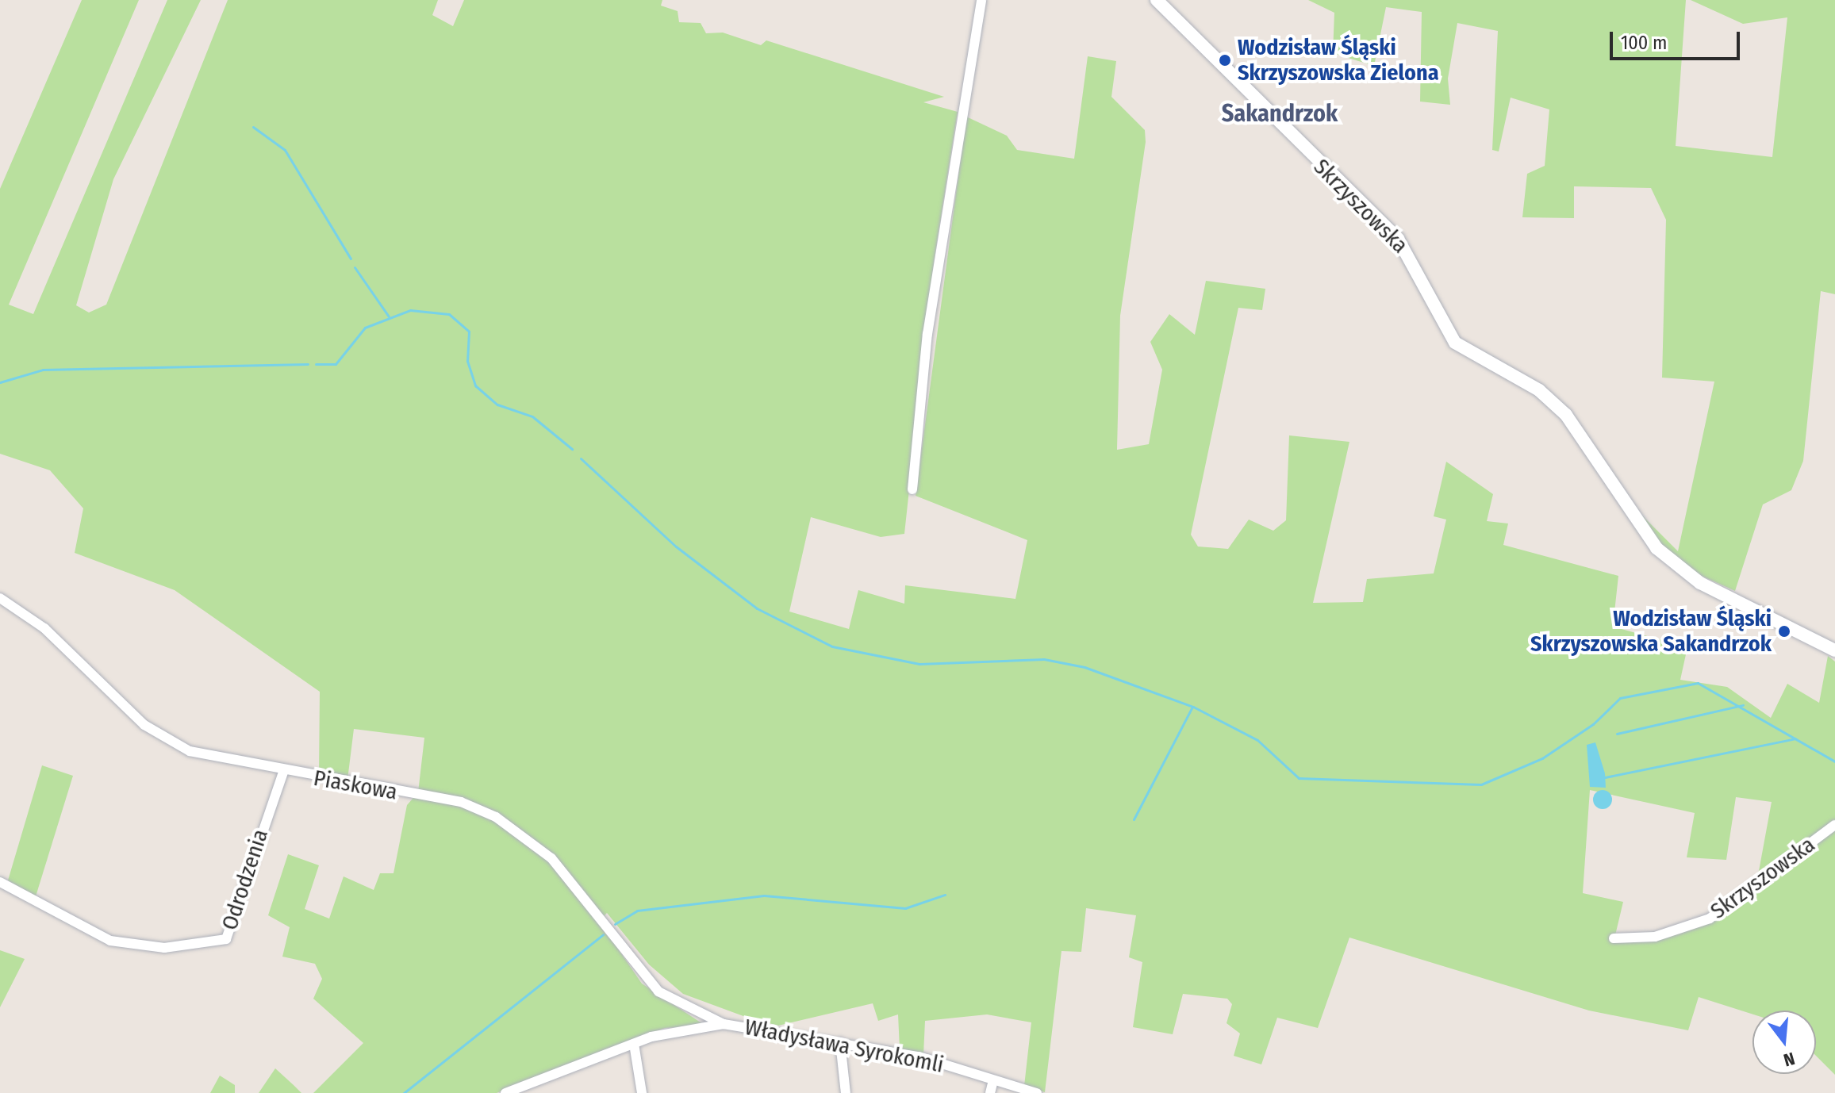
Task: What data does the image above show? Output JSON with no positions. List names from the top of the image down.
{
  "streets": {
    "street": [
      "Skrzyszowska",
      "Piaskowa",
      "Odrodzenia",
      "Władysława Syrokomli"
    ]
  },
  "crossings": [
    ["Piaskowa", "Odrodzenia"],
    ["Piaskowa", "Władysława Syrokomli"]
  ],
  "districts": ["Sakandrzok"],
  "places": ["Wodzisław Śląski Skrzyszowska Zielona", "Wodzisław Śląski Skrzyszowska Sakandrzok"],
  "scale_bar": "100 m",
  "north": "bottom"
}
